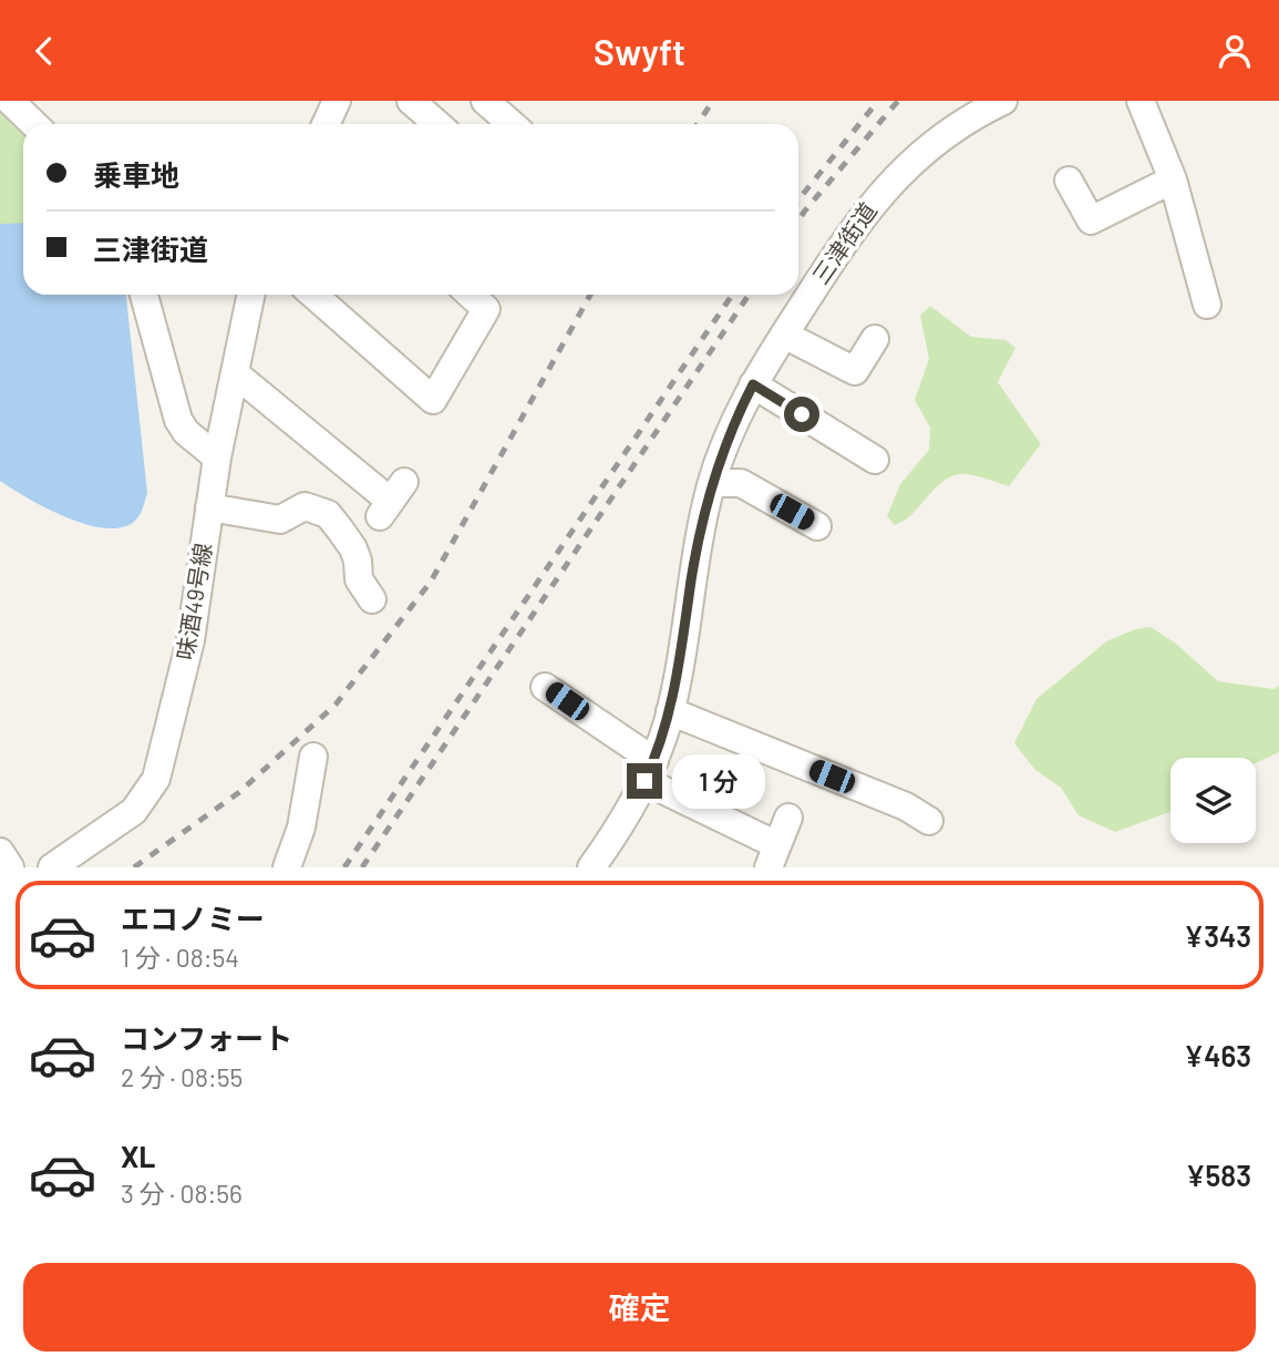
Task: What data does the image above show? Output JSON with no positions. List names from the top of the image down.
{
  "streets": {
    "street": ["三津街道", "味酒49号線"]
  },
  "page": {
    "header": "Swyft",
    "banner": ["乗車地", "三津街道"],
    "bubble": "1 分",
    "list": [
      {
        "name": "エコノミー",
        "note": "1 分 · 08:54",
        "value": "¥343"
      },
      {
        "name": "コンフォート",
        "note": "2 分 · 08:55",
        "value": "¥463"
      },
      {
        "name": "XL",
        "note": "3 分 · 08:56",
        "value": "¥583"
      }
    ],
    "buttons": "確定"
  }
}
